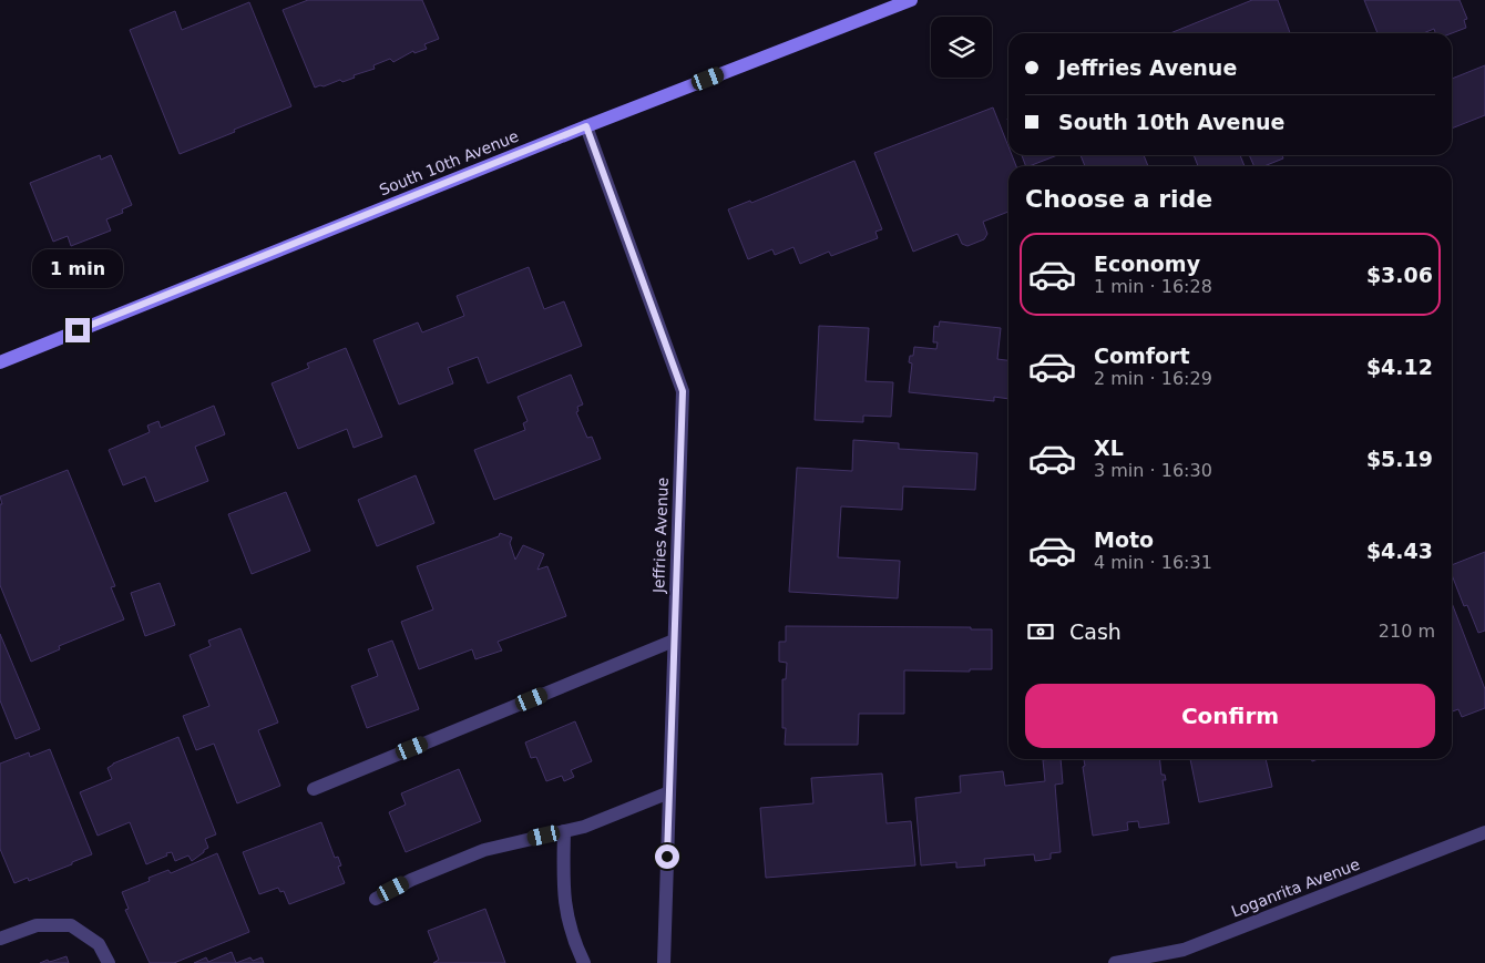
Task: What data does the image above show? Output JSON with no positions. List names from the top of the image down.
{
  "streets": {
    "street": ["South 10th Avenue", "Jeffries Avenue", "Loganrita Avenue"]
  },
  "crossings": [
    ["South 10th Avenue", "Jeffries Avenue"]
  ],
  "page": {
    "banner": ["Jeffries Avenue", "South 10th Avenue"],
    "heading": "Choose a ride",
    "list": [
      {
        "name": "Economy",
        "note": "1 min · 16:28",
        "value": "$3.06"
      },
      {
        "name": "Comfort",
        "note": "2 min · 16:29",
        "value": "$4.12"
      },
      {
        "name": "XL",
        "note": "3 min · 16:30",
        "value": "$5.19"
      },
      {
        "name": "Moto",
        "note": "4 min · 16:31",
        "value": "$4.43"
      }
    ],
    "bubble": "1 min",
    "pay": ["Cash", "210 m"],
    "buttons": "Confirm"
  }
}
